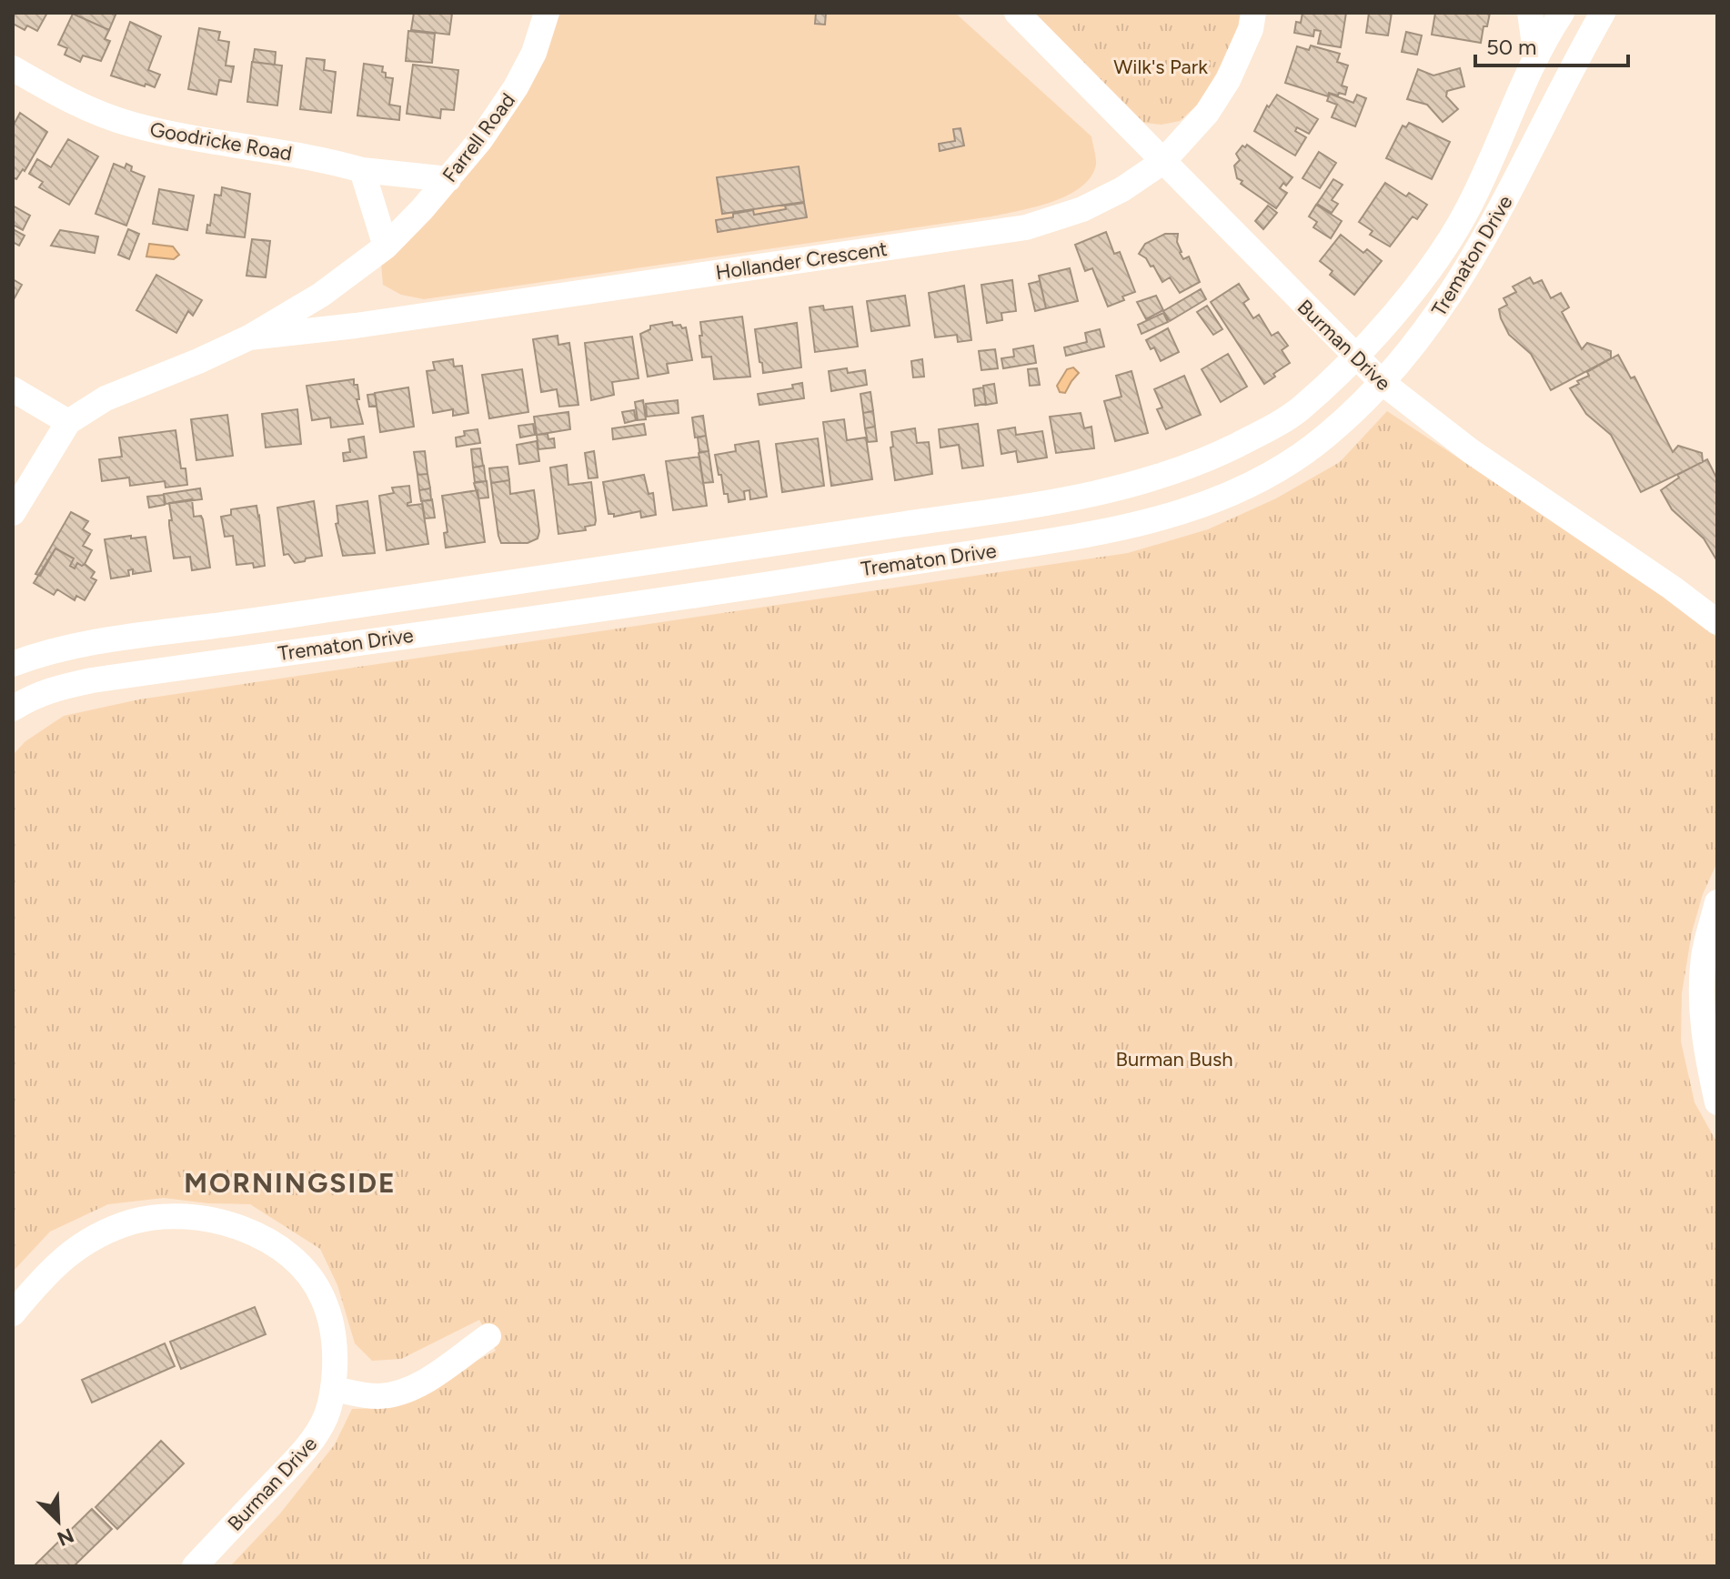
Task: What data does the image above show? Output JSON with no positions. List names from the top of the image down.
{
  "streets": {
    "street": [
      "Farrell Road",
      "Goodricke Road",
      "Trematon Drive",
      "Hollander Crescent",
      "Burman Drive"
    ]
  },
  "crossings": [
    ["Farrell Road", "Goodricke Road"],
    ["Farrell Road", "Hollander Crescent"],
    ["Trematon Drive", "Burman Drive"],
    ["Hollander Crescent", "Burman Drive"]
  ],
  "districts": ["MORNINGSIDE"],
  "parks": ["Wilk's Park", "Burman Bush"],
  "scale_bar": "50 m",
  "north": "bottom right"
}
